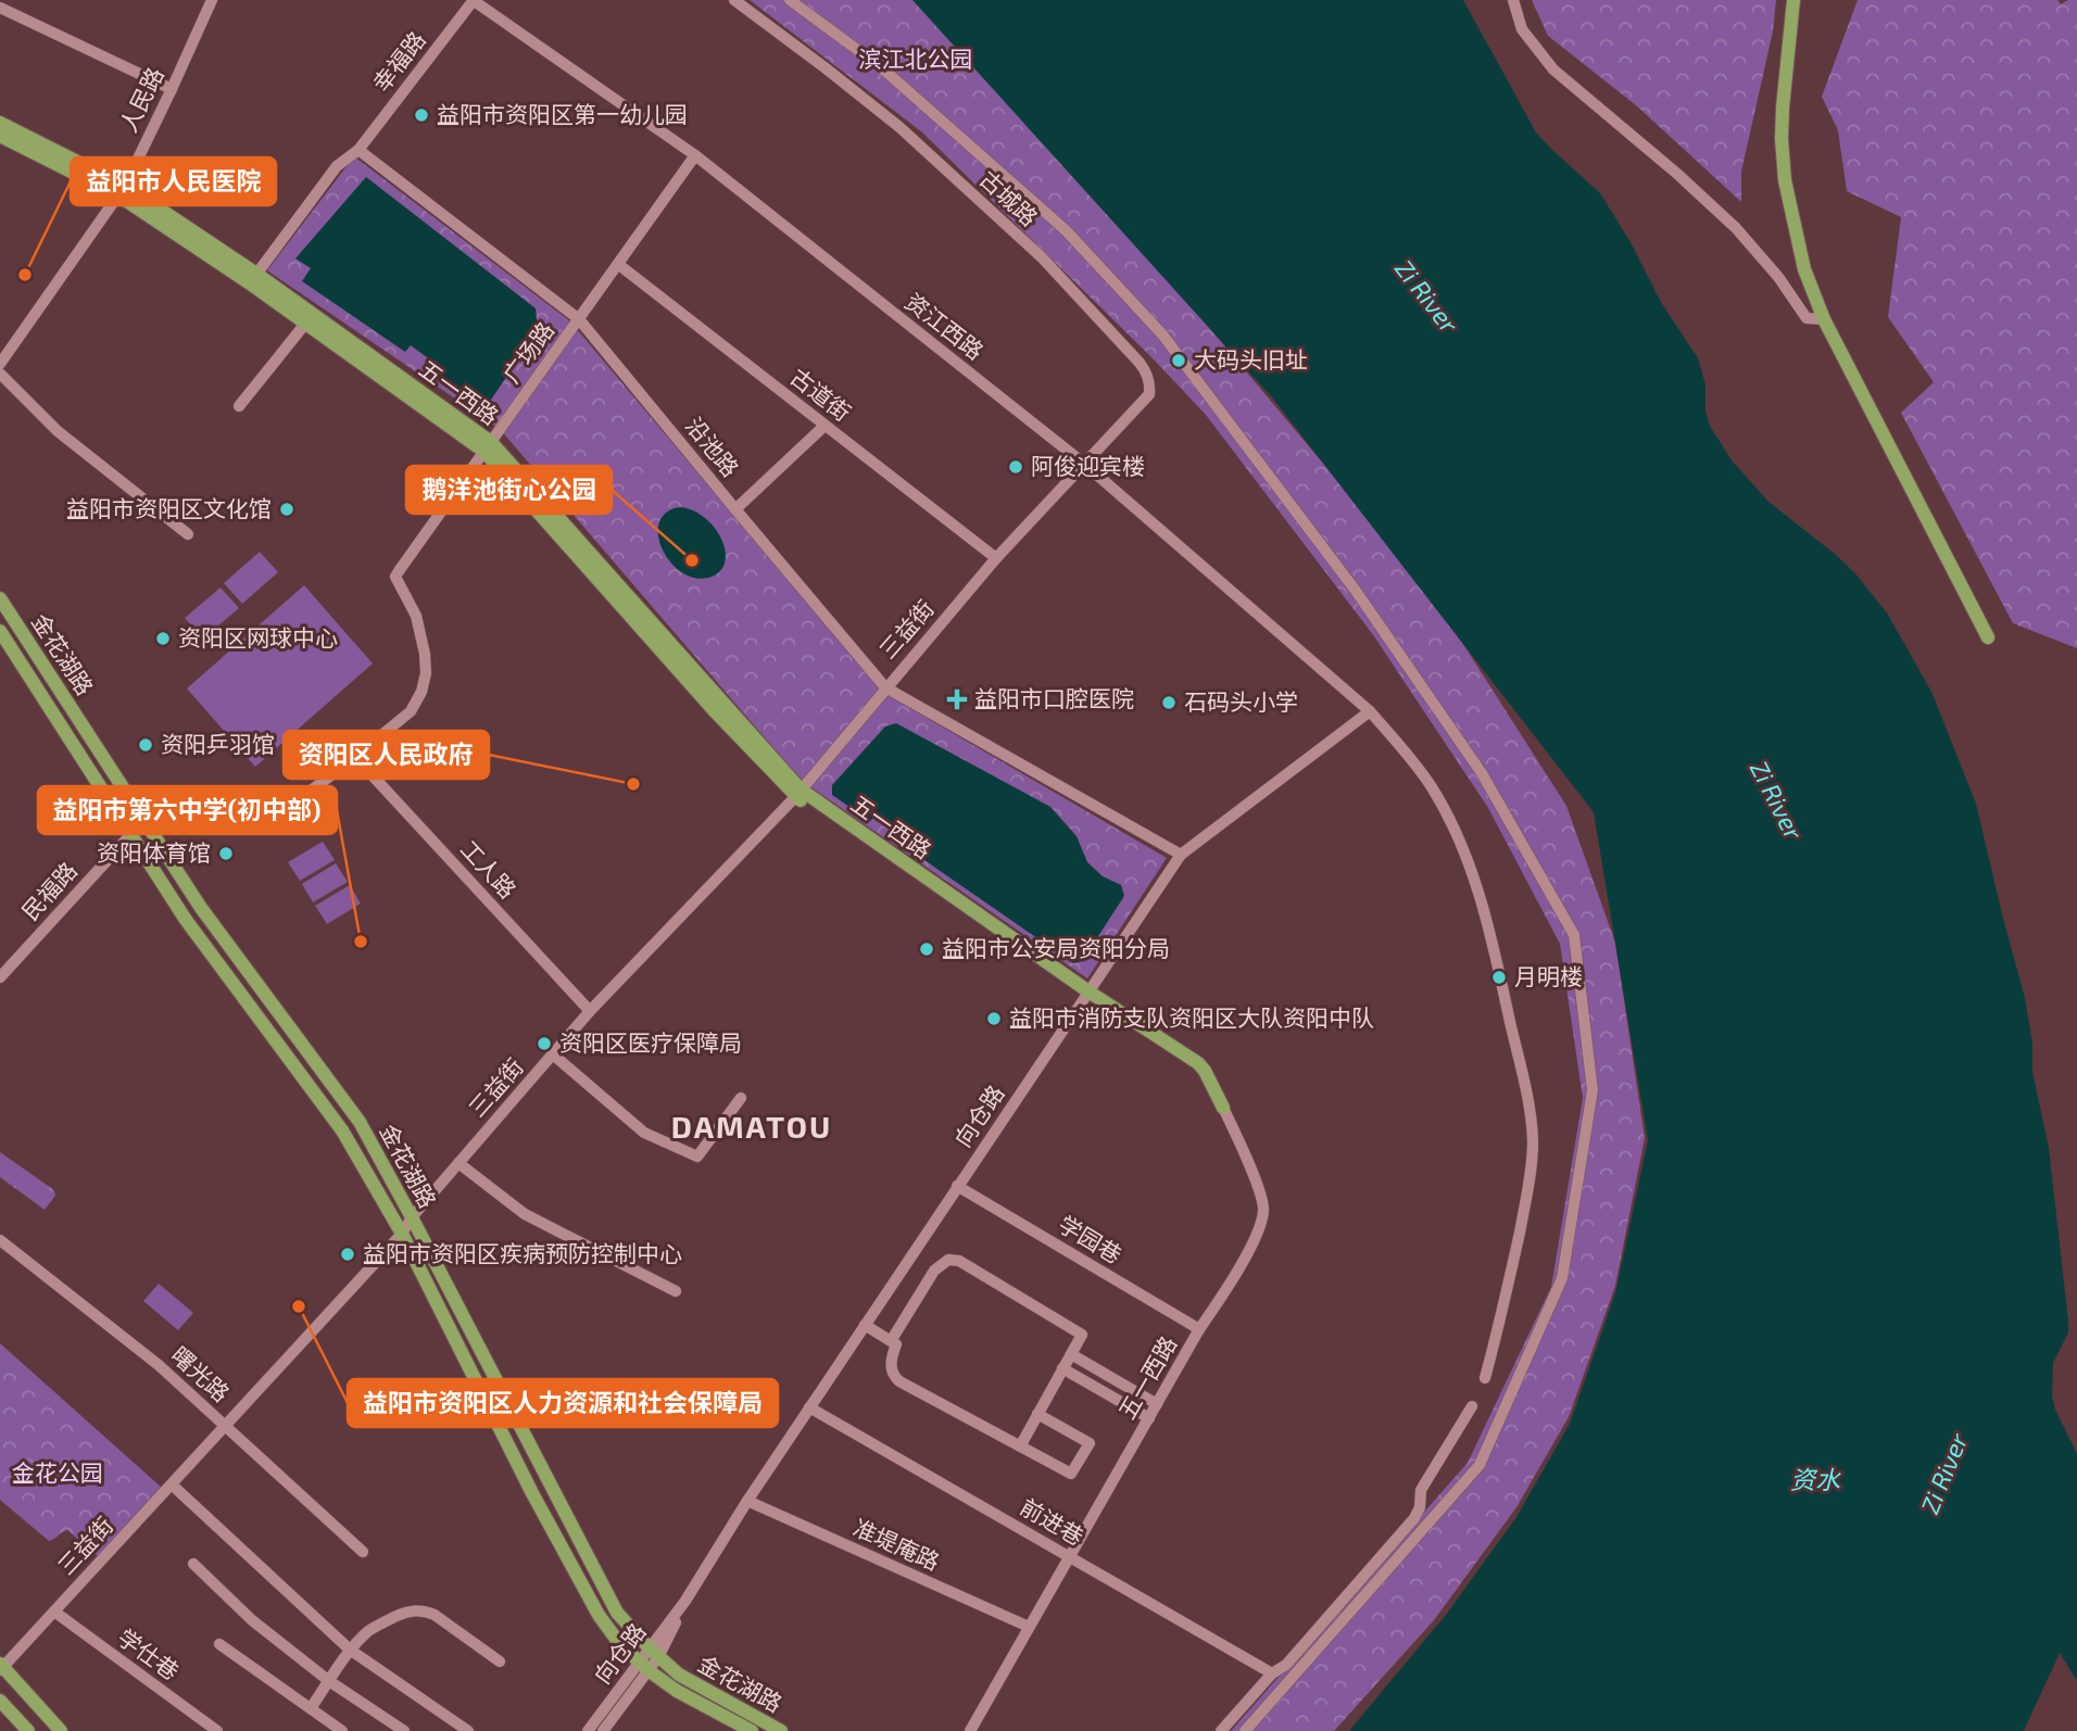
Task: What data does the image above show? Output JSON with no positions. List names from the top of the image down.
{
  "streets": {
    "main road": ["五一西路", "金花湖路"],
    "street": [
      "幸福路",
      "人民路",
      "古城路",
      "资江西路",
      "广场路",
      "古道街",
      "沿池路",
      "三益街",
      "工人路",
      "民福路",
      "向仓路",
      "学园巷",
      "曙光路",
      "前进巷",
      "准堤庵路",
      "学仕巷"
    ]
  },
  "crossings": [
    ["幸福路", "资江西路"],
    ["幸福路", "沿池路"],
    ["人民路", "五一西路"],
    ["古城路", "资江西路"],
    ["古城路", "三益街"],
    ["资江西路", "广场路"],
    ["资江西路", "三益街"],
    ["资江西路", "向仓路"],
    ["广场路", "五一西路"],
    ["广场路", "古道街"],
    ["广场路", "沿池路"],
    ["广场路", "工人路"],
    ["五一西路", "三益街"],
    ["五一西路", "向仓路"],
    ["五一西路", "学园巷"],
    ["五一西路", "前进巷"],
    ["五一西路", "准堤庵路"],
    ["古道街", "三益街"],
    ["沿池路", "三益街"],
    ["沿池路", "向仓路"],
    ["三益街", "金花湖路"],
    ["三益街", "工人路"],
    ["三益街", "曙光路"],
    ["三益街", "学仕巷"],
    ["金花湖路", "向仓路"],
    ["向仓路", "学园巷"],
    ["向仓路", "前进巷"],
    ["向仓路", "准堤庵路"]
  ],
  "districts": ["DAMATOU"],
  "water": ["Zi River", "资水"],
  "parks": ["滨江北公园", "金花公园"],
  "places": {
    "other": [
      "益阳市资阳区第一幼儿园",
      "益阳市人民医院",
      "大码头旧址",
      "阿俊迎宾楼",
      "益阳市资阳区文化馆",
      "鹅洋池街心公园",
      "资阳区网球中心",
      "石码头小学",
      "资阳乒羽馆",
      "资阳区人民政府",
      "资阳体育馆",
      "益阳市第六中学(初中部)",
      "益阳市公安局资阳分局",
      "月明楼",
      "益阳市消防支队资阳区大队资阳中队",
      "资阳区医疗保障局",
      "益阳市资阳区疾病预防控制中心",
      "益阳市资阳区人力资源和社会保障局"
    ],
    "health": ["益阳市口腔医院"]
  }
}
